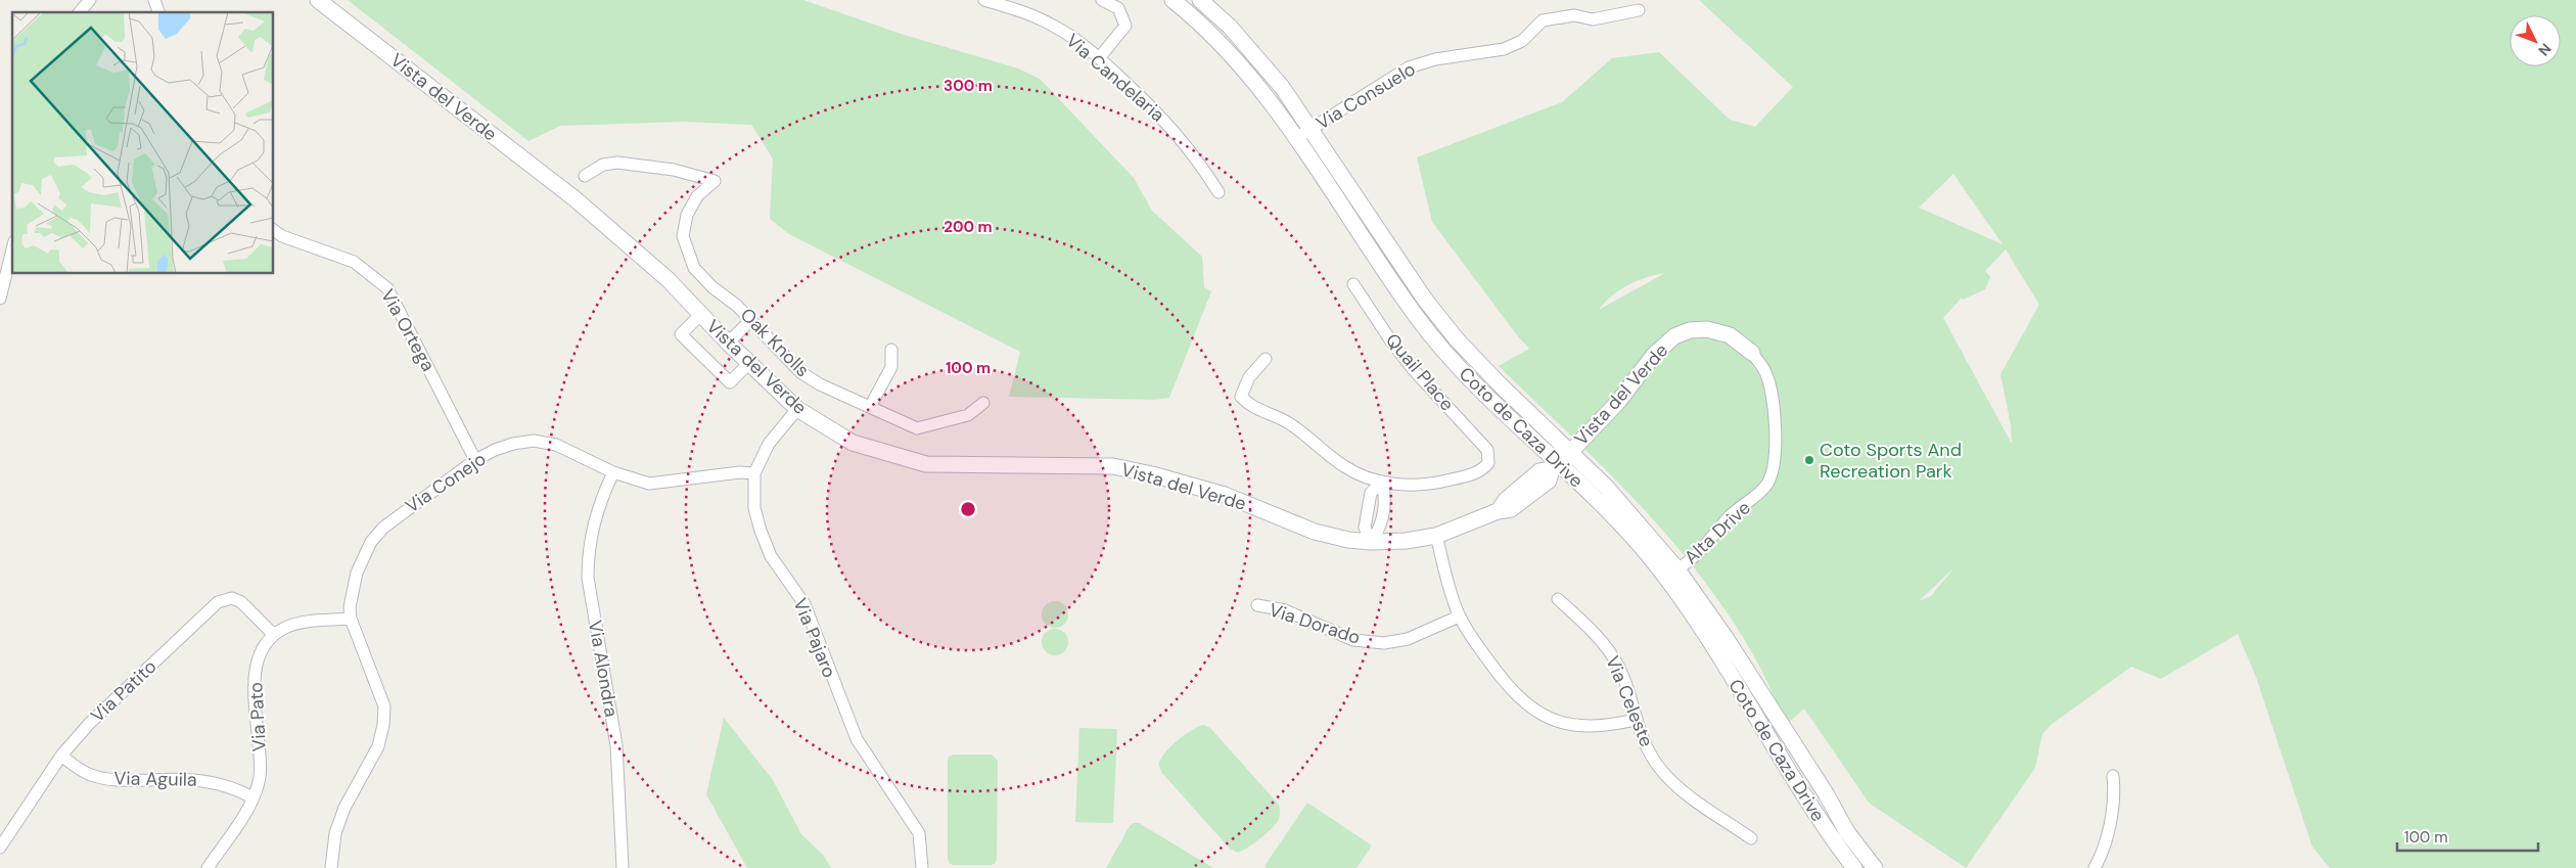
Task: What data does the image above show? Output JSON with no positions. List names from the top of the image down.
{
  "streets": {
    "main road": ["Vista del Verde", "Coto de Caza Drive"],
    "street": [
      "Via Candelaria",
      "Via Consuelo",
      "Via Ortega",
      "Oak Knolls",
      "Quail Place",
      "Via Conejo",
      "Alta Drive",
      "Via Dorado",
      "Via Pajaro",
      "Via Alondra",
      "Via Patito",
      "Via Celeste",
      "Via Pato",
      "Via Aguila"
    ]
  },
  "crossings": [
    ["Via Consuelo", "Coto de Caza Drive"],
    ["Vista del Verde", "Coto de Caza Drive"],
    ["Vista del Verde", "Alta Drive"],
    ["Vista del Verde", "Via Pajaro"],
    ["Via Ortega", "Via Conejo"],
    ["Coto de Caza Drive", "Alta Drive"],
    ["Via Conejo", "Via Pajaro"],
    ["Via Conejo", "Via Alondra"],
    ["Via Patito", "Via Pato"],
    ["Via Patito", "Via Aguila"],
    ["Via Pato", "Via Aguila"]
  ],
  "places": ["Coto Sports And Recreation Park"],
  "scale_bar": "100 m",
  "north": "bottom right",
  "rings": ["300 m", "200 m", "100 m"]
}
